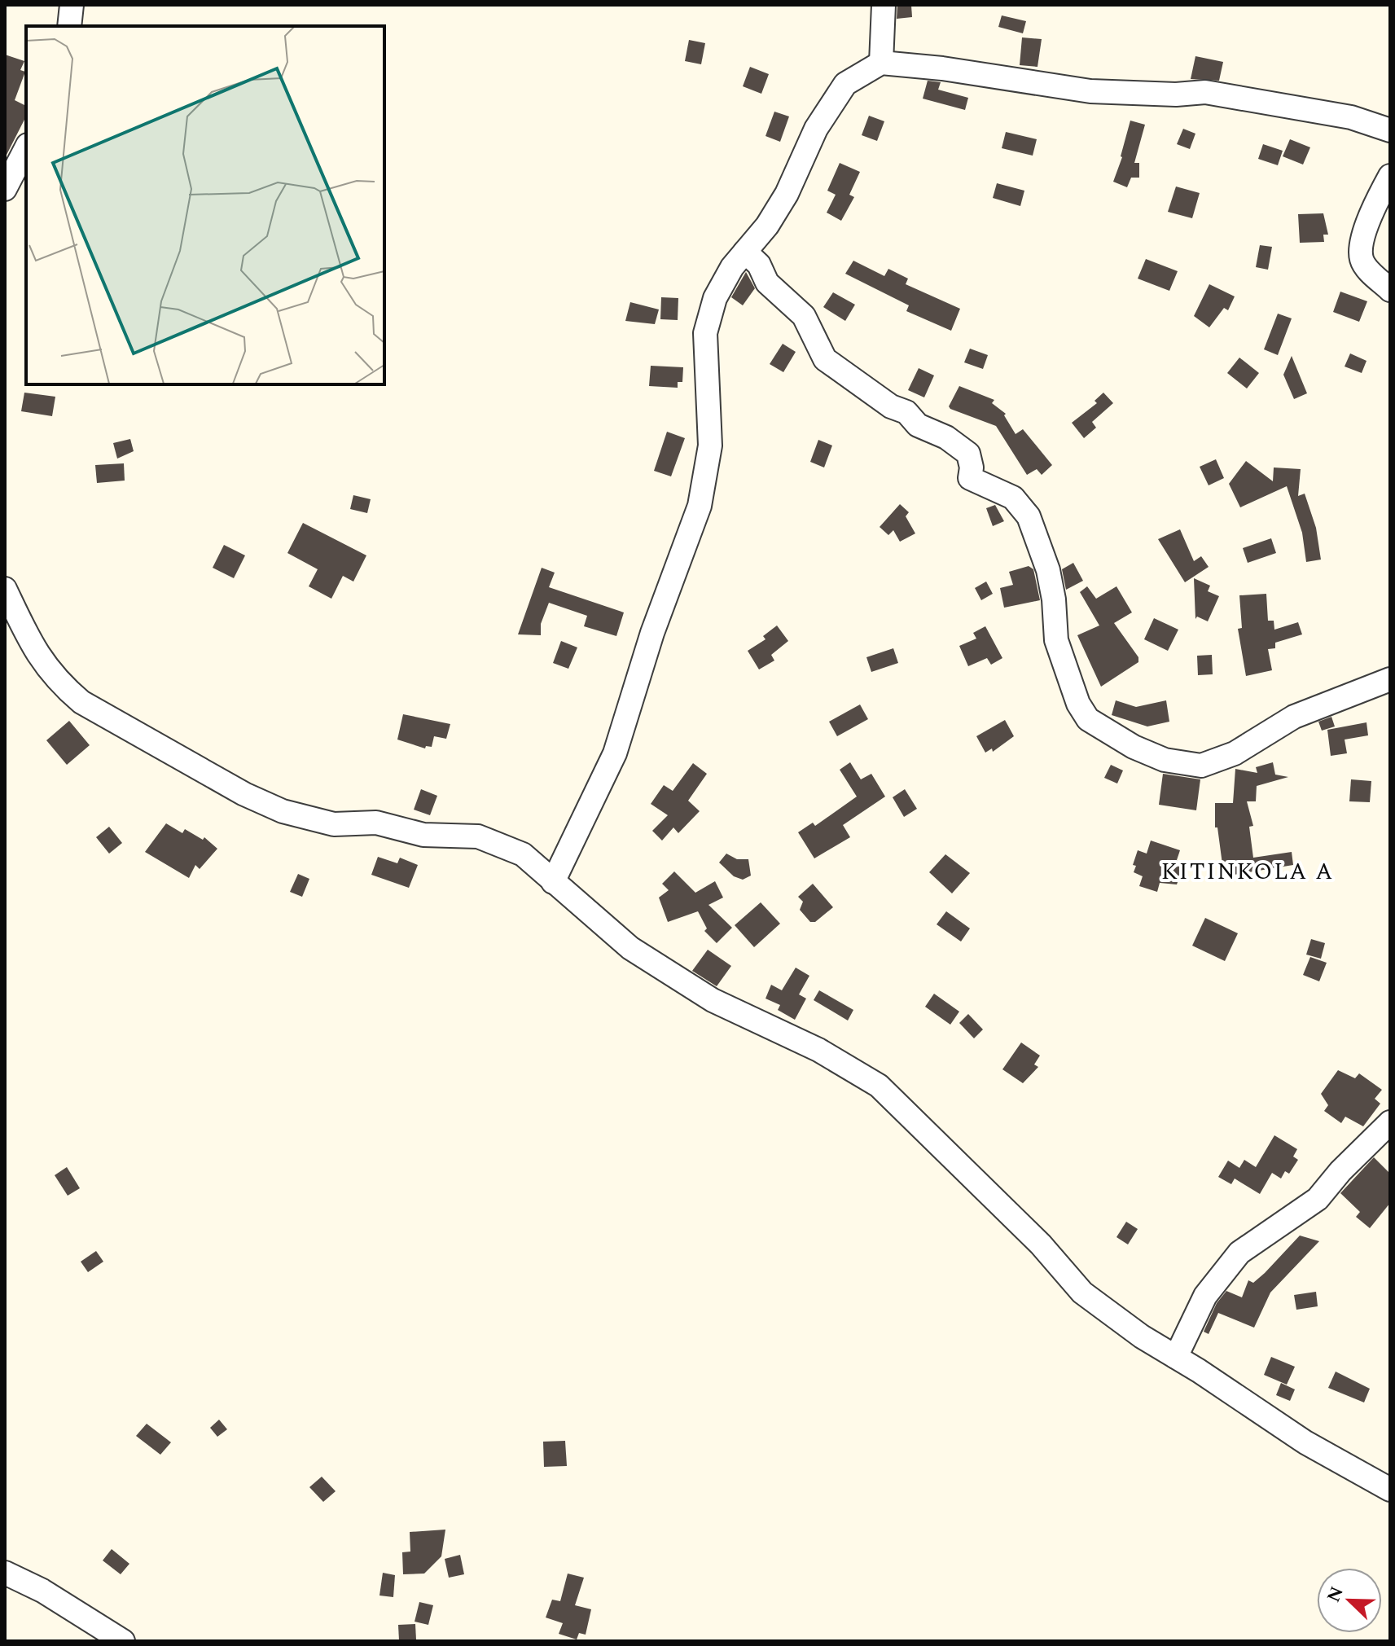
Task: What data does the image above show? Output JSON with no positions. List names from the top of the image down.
{
  "districts": ["KITINKOLA A"],
  "north": "top left"
}
